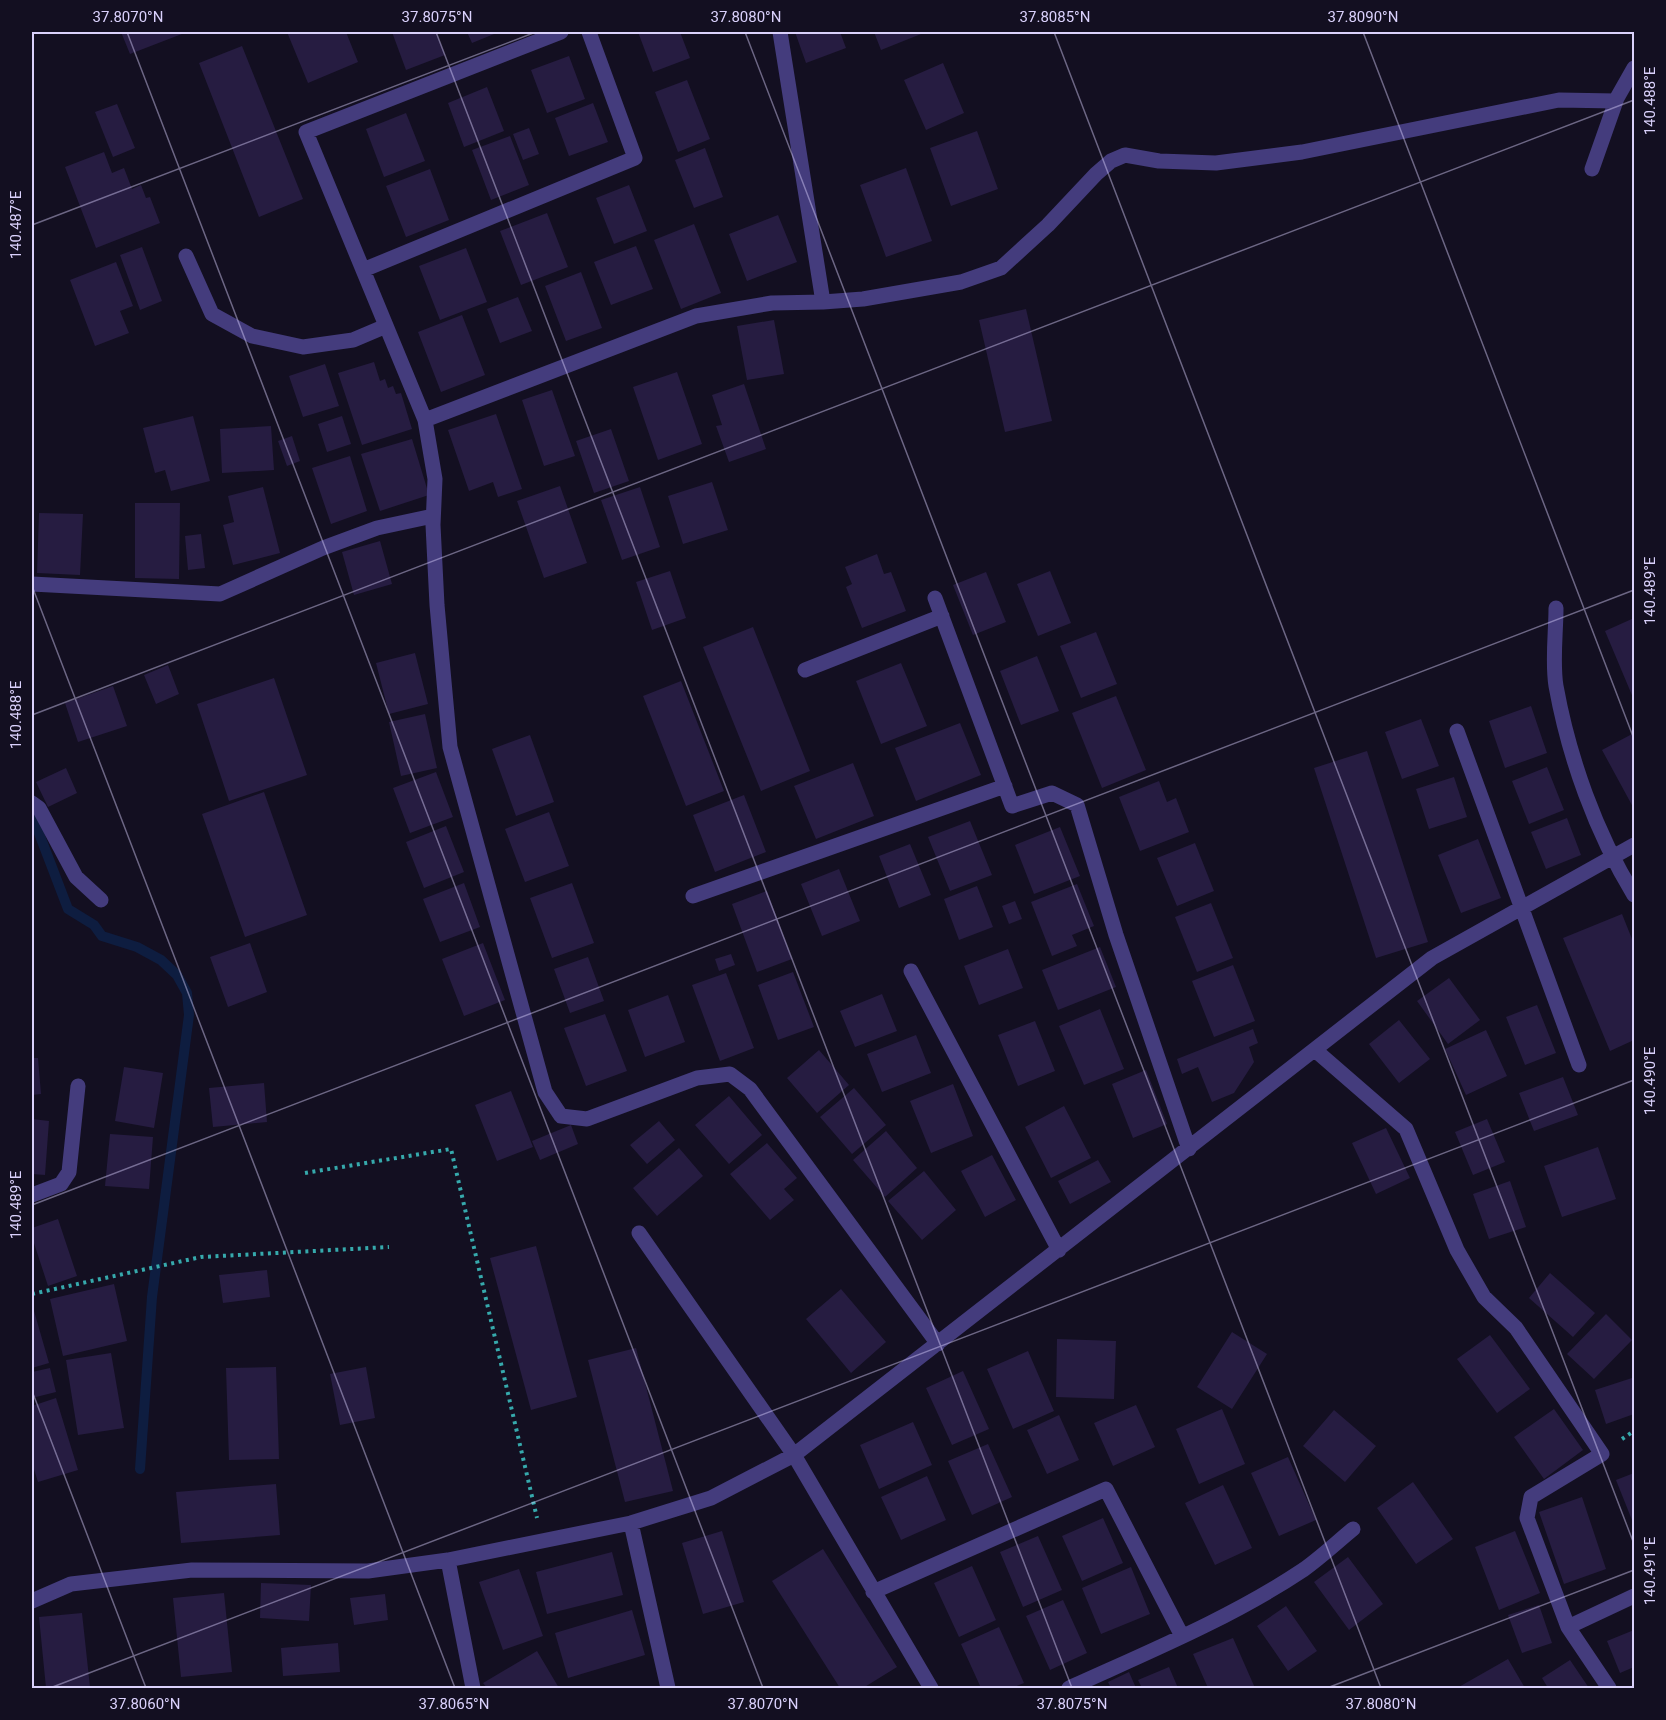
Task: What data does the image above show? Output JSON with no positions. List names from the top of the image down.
{
  "coordinates": [
    "37.8070°N",
    "37.8075°N",
    "37.8080°N",
    "37.8085°N",
    "37.8090°N",
    "140.488°E",
    "140.487°E",
    "140.489°E",
    "140.490°E",
    "140.491°E",
    "37.8060°N",
    "37.8065°N"
  ]
}
